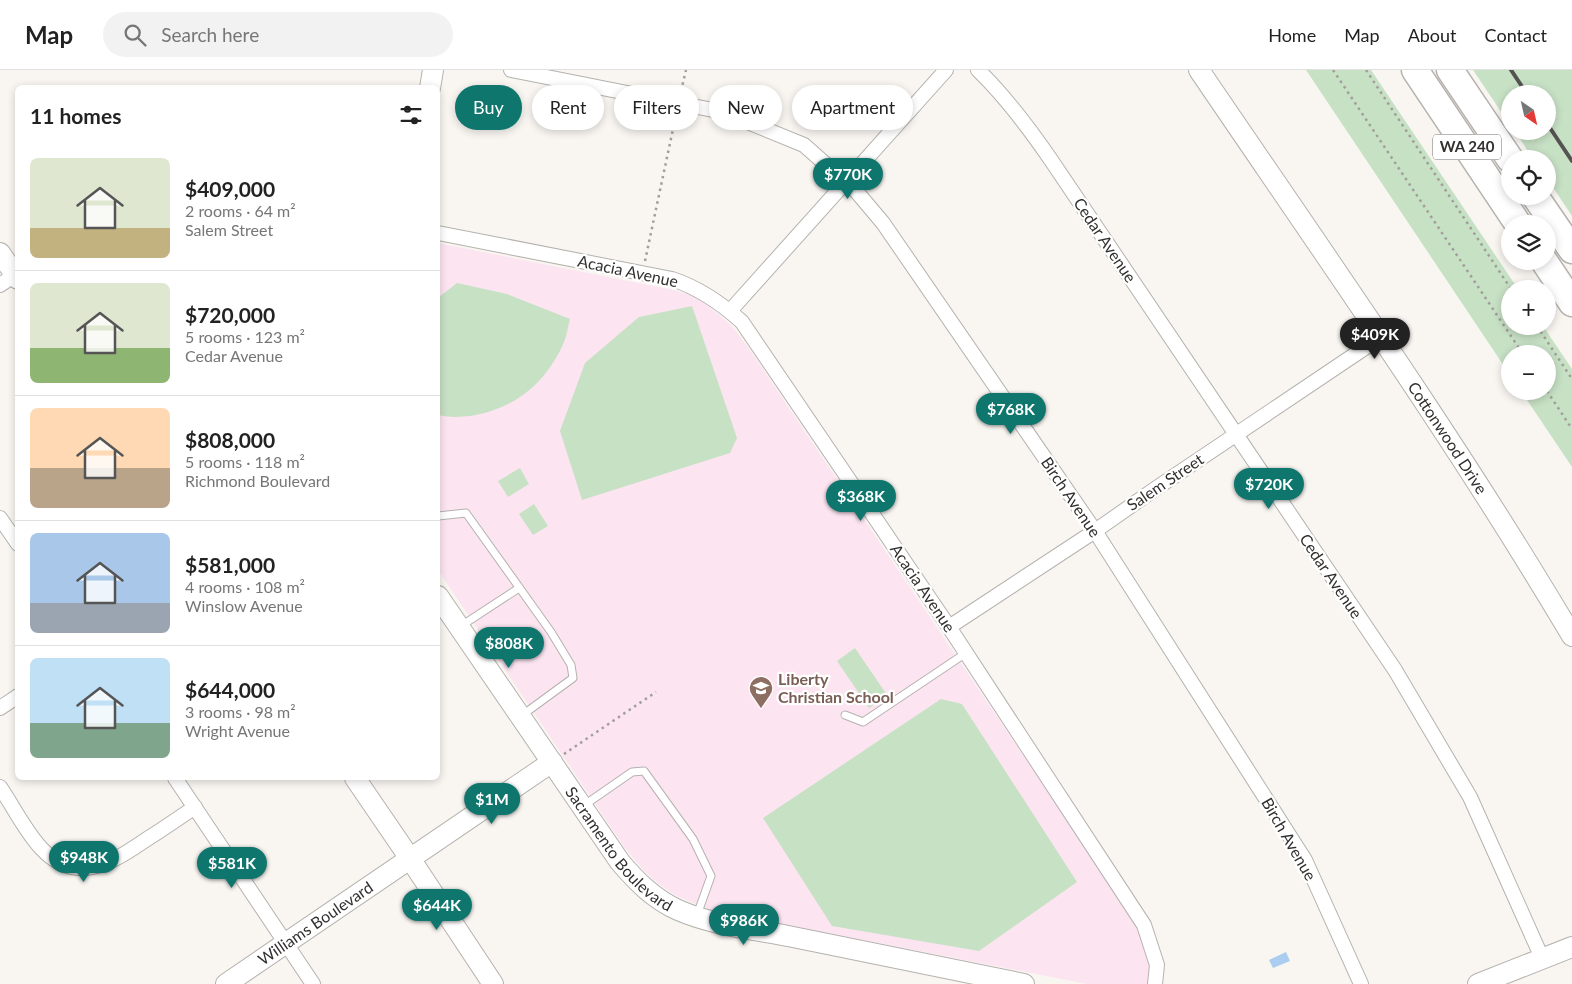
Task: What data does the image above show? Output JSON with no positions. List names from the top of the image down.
{
  "streets": {
    "highway": ["WA 240"],
    "street": [
      "Cedar Avenue",
      "Acacia Avenue",
      "Cottonwood Drive",
      "Salem Street",
      "Birch Avenue",
      "Sacramento Boulevard",
      "Williams Boulevard"
    ]
  },
  "crossings": [
    ["Cedar Avenue", "Salem Street"],
    ["Acacia Avenue", "Salem Street"],
    ["Cottonwood Drive", "Salem Street"],
    ["Salem Street", "Birch Avenue"],
    ["Sacramento Boulevard", "Williams Boulevard"]
  ],
  "places": {
    "school or university": ["Liberty Christian School"]
  },
  "north": "bottom right",
  "page": {
    "header": "Map",
    "search": "Search here",
    "nav": [
      "Home",
      "Map",
      "About",
      "Contact"
    ],
    "map_buttons": ["+", "−"],
    "chip": [
      "Buy",
      "Rent",
      "Filters",
      "New",
      "Apartment"
    ],
    "heading": "11 homes",
    "list": [
      {
        "name": "$409,000",
        "note": "2 rooms · 64 m² · Salem Street"
      },
      {
        "name": "$720,000",
        "note": "5 rooms · 123 m² · Cedar Avenue"
      },
      {
        "name": "$808,000",
        "note": "5 rooms · 118 m² · Richmond Boulevard"
      },
      {
        "name": "$581,000",
        "note": "4 rooms · 108 m² · Winslow Avenue"
      },
      {
        "name": "$644,000",
        "note": "3 rooms · 98 m² · Wright Avenue"
      }
    ],
    "price": [
      "$770K",
      "$409K",
      "$768K",
      "$720K",
      "$368K",
      "$808K",
      "$1M",
      "$948K",
      "$581K",
      "$644K",
      "$986K"
    ]
  }
}
